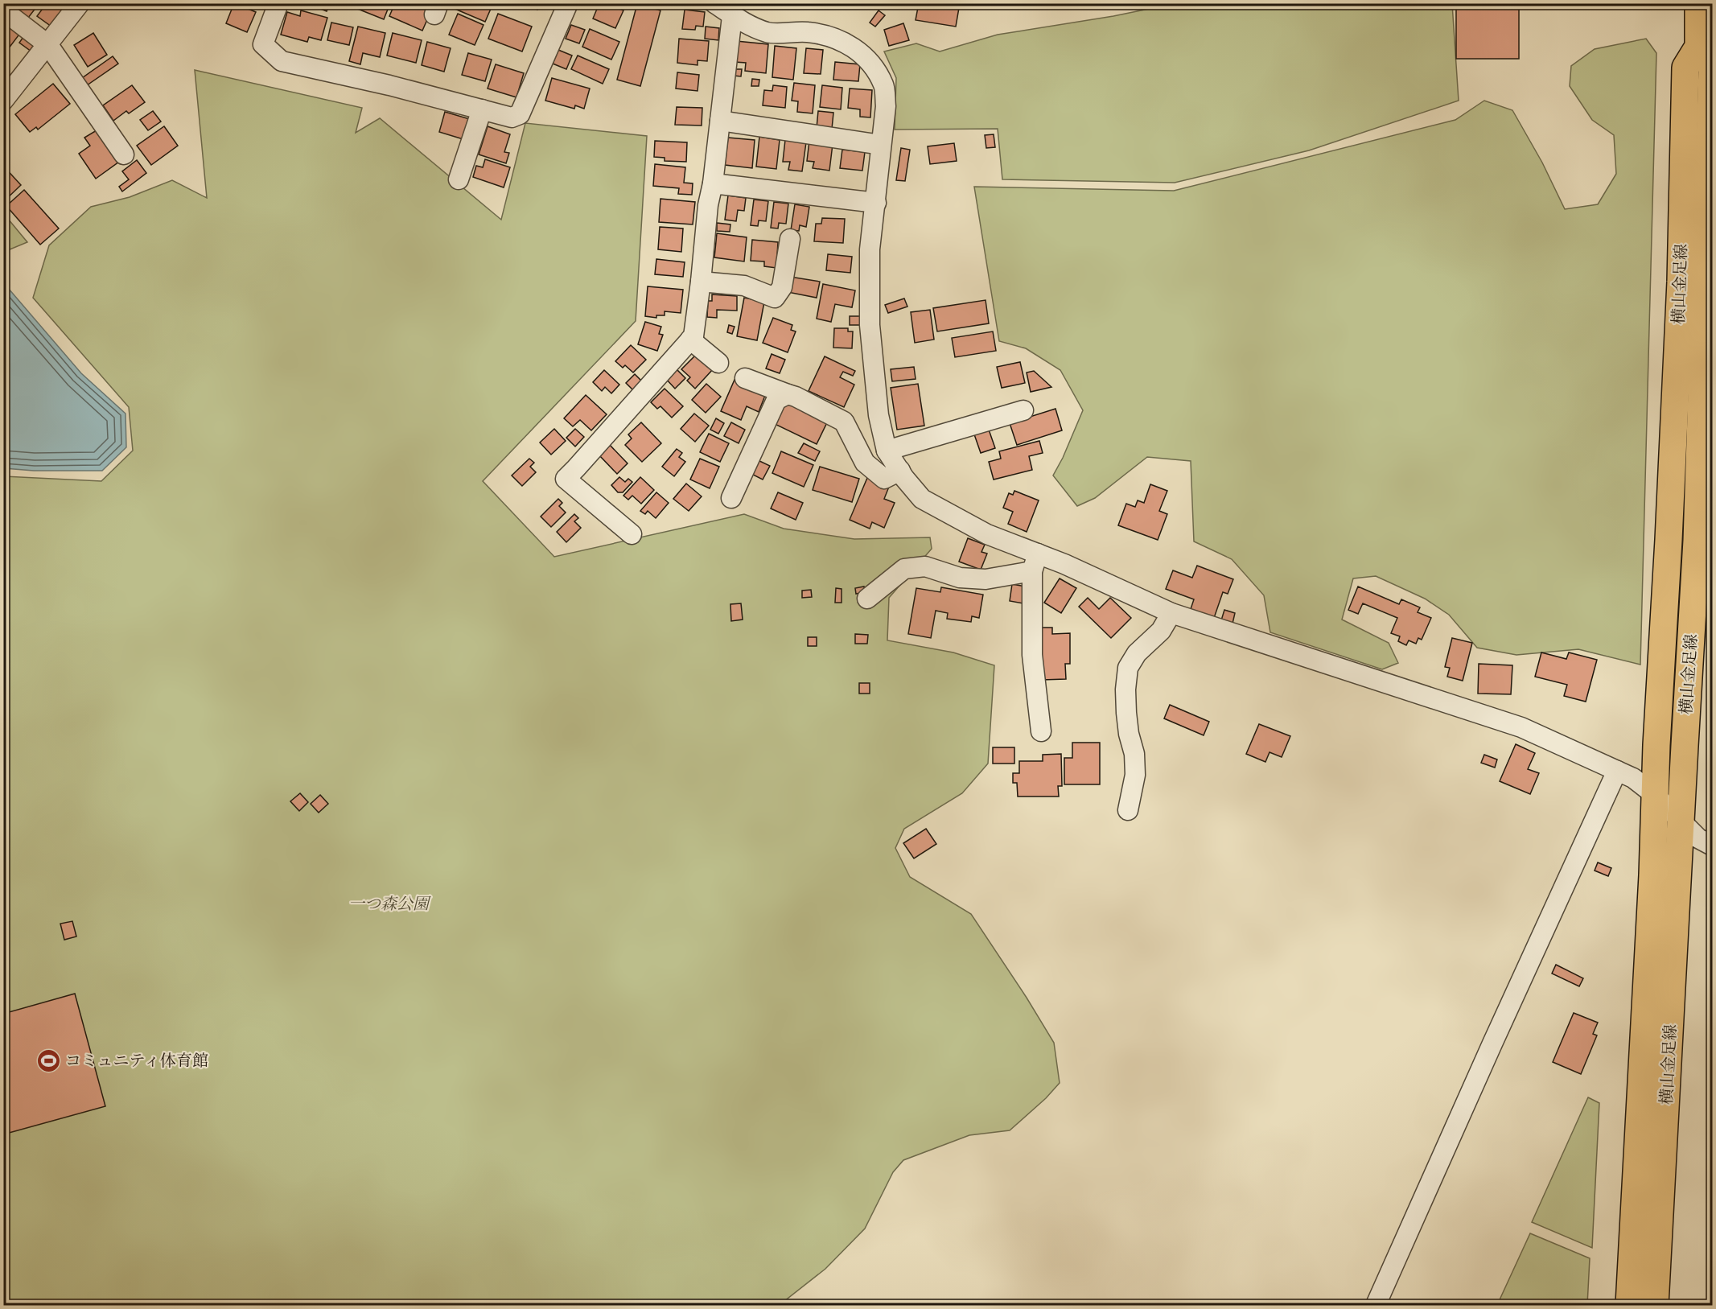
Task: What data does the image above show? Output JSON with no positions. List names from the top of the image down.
{
  "streets": {
    "main road": ["横山金足線"]
  },
  "parks": ["一つ森公園"],
  "places": {
    "sports": ["コミュニティ体育館"]
  }
}
